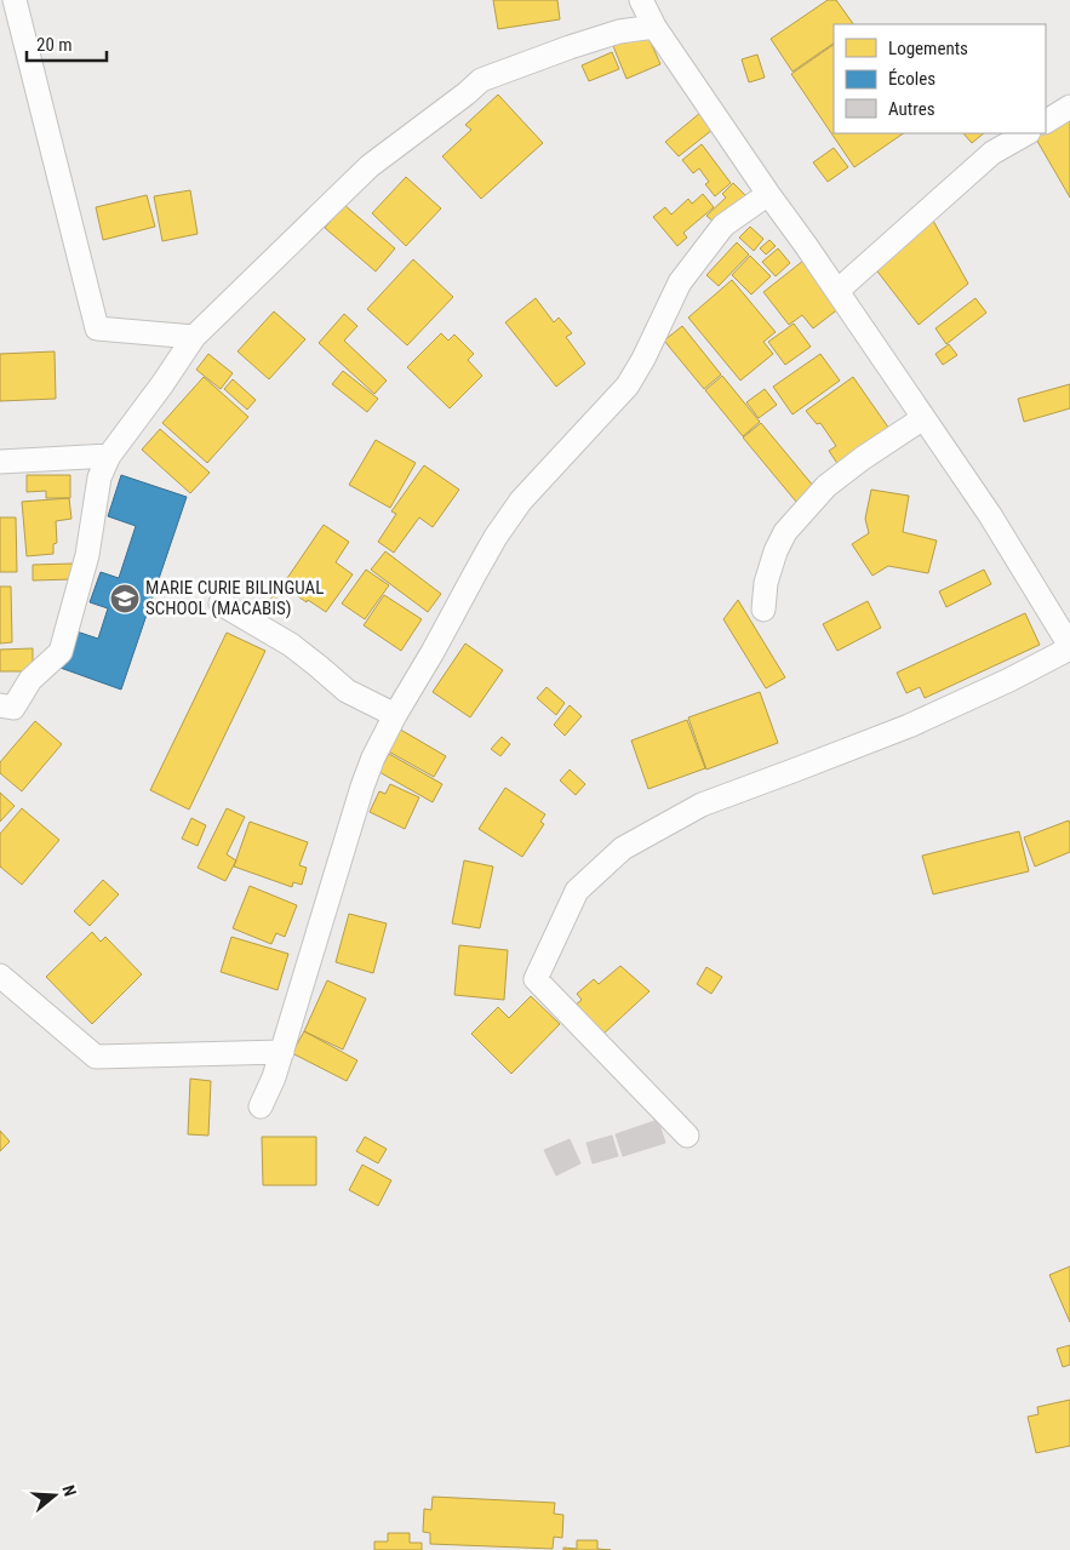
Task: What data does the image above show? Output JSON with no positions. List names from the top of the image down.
{
  "places": {
    "school or university": ["MARIE CURIE BILINGUAL SCHOOL (MACABIS)"]
  },
  "legend": ["Logements", "Écoles", "Autres"],
  "scale_bar": "20 m",
  "north": "right"
}
